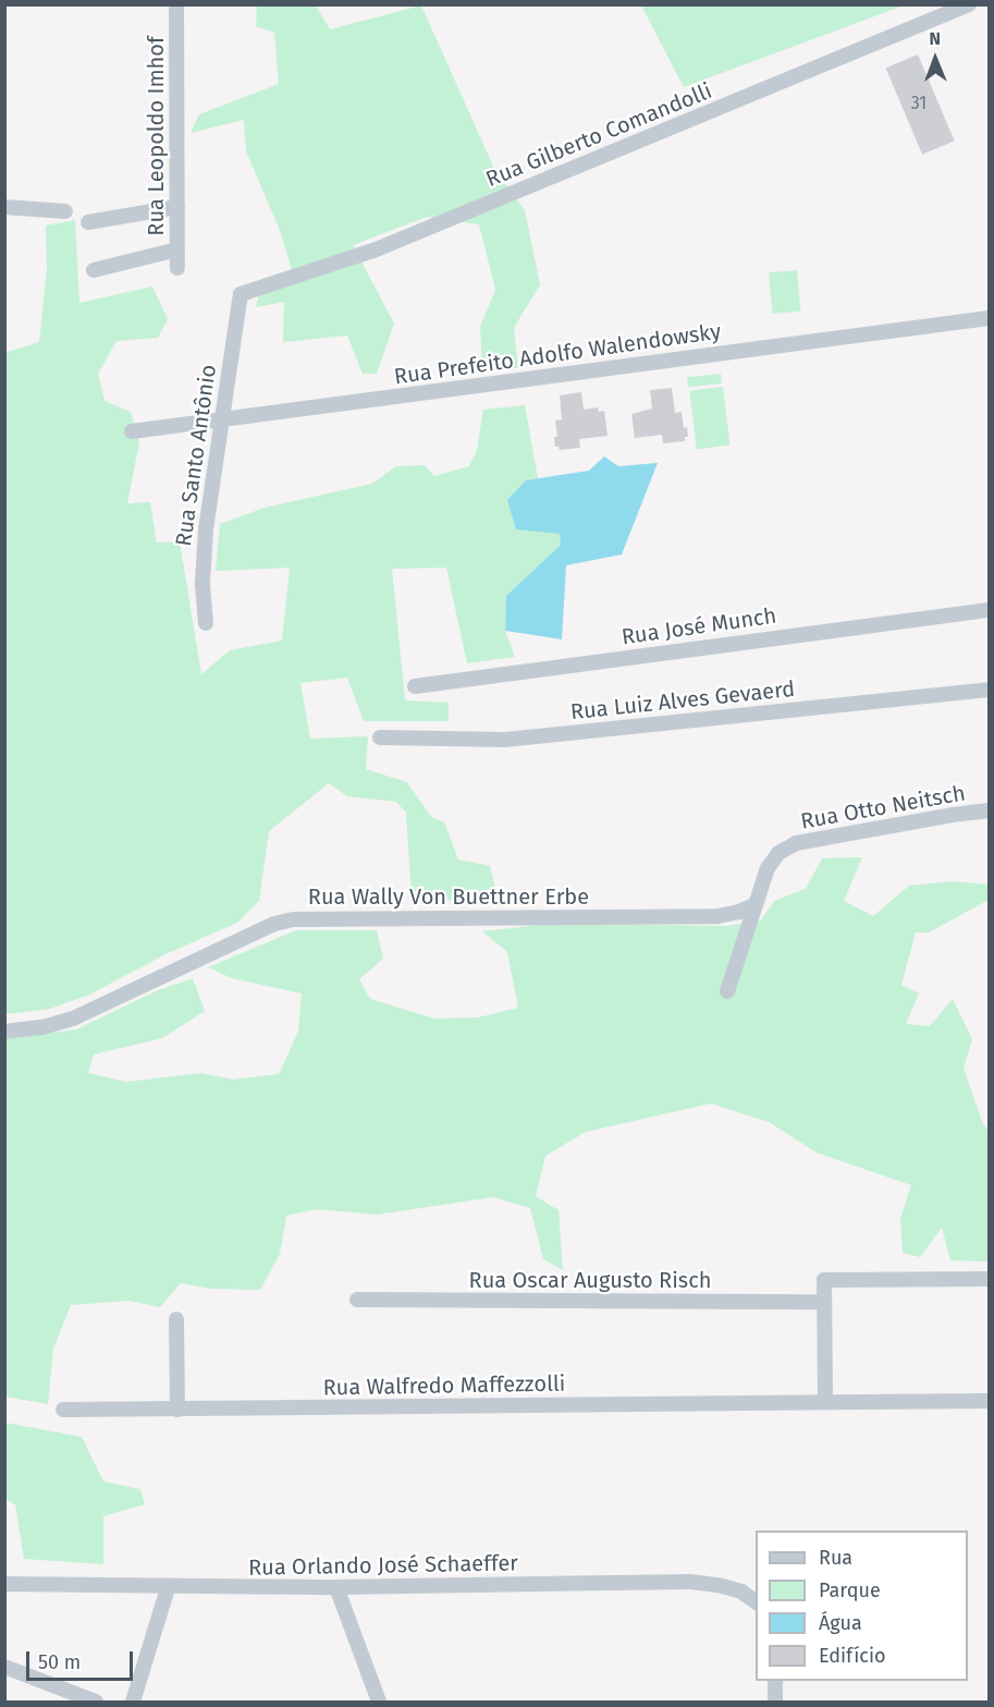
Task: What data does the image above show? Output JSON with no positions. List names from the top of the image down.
{
  "streets": {
    "street": [
      "Rua Gilberto Comandolli",
      "Rua Leopoldo Imhof",
      "Rua Prefeito Adolfo Walendowsky",
      "Rua Santo Antônio",
      "Rua José Munch",
      "Rua Luiz Alves Gevaerd",
      "Rua Otto Neitsch",
      "Rua Wally Von Buettner Erbe",
      "Rua Oscar Augusto Risch",
      "Rua Walfredo Maffezzolli",
      "Rua Orlando José Schaeffer"
    ]
  },
  "crossings": [
    ["Rua Gilberto Comandolli", "Rua Santo Antônio"],
    ["Rua Prefeito Adolfo Walendowsky", "Rua Santo Antônio"],
    ["Rua Otto Neitsch", "Rua Wally Von Buettner Erbe"]
  ],
  "house_numbers": ["31"],
  "legend": [
    "Rua",
    "Parque",
    "Água",
    "Edifício"
  ],
  "scale_bar": "50 m",
  "north": "top"
}
